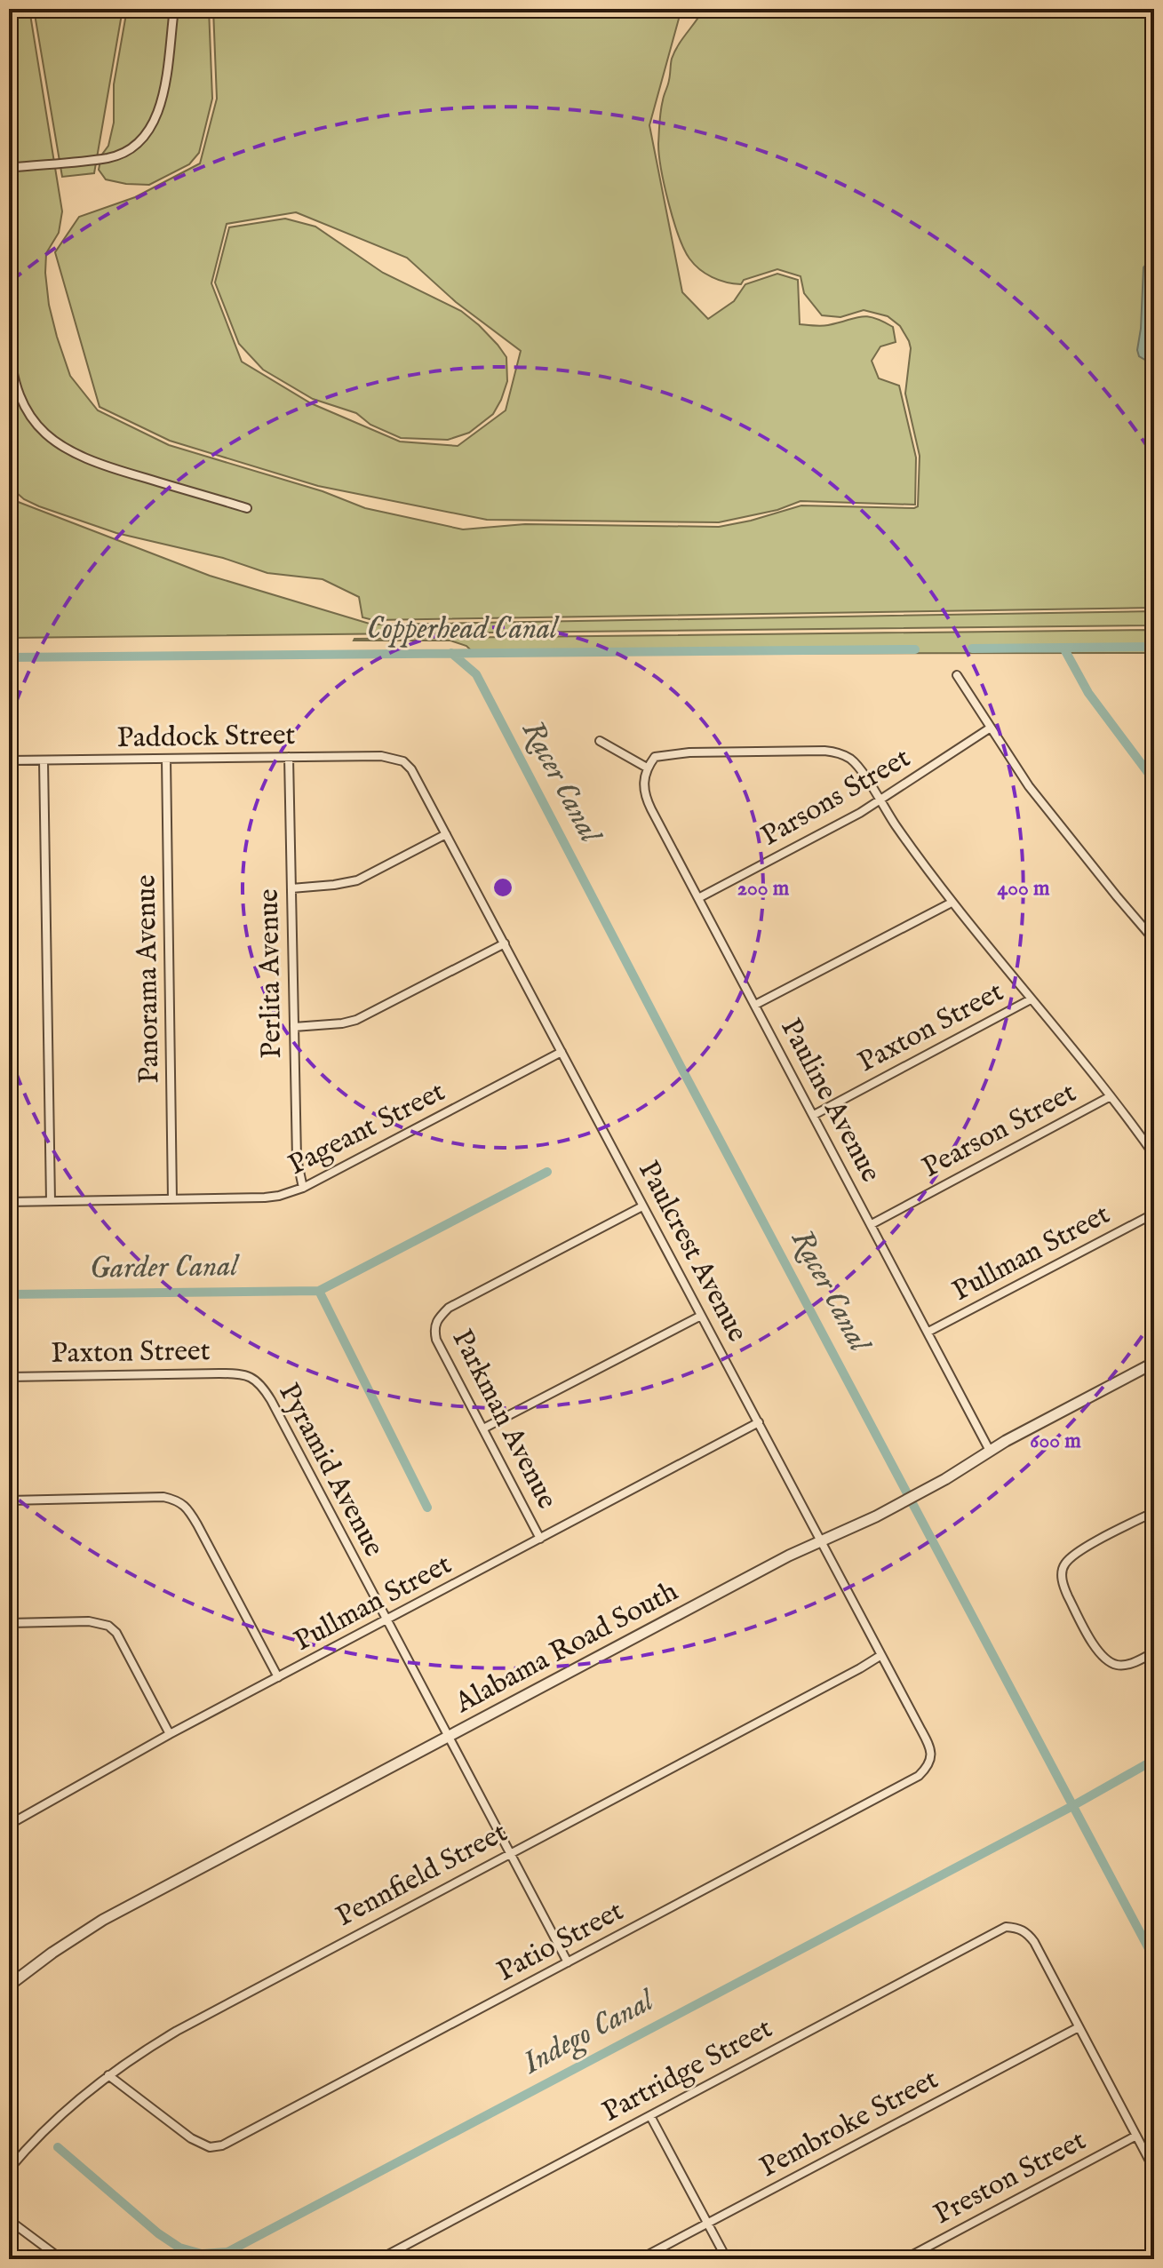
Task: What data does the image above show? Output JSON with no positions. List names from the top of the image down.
{
  "streets": {
    "street": [
      "Paddock Street",
      "Parsons Street",
      "Perlita Avenue",
      "Panorama Avenue",
      "Paxton Street",
      "Pauline Avenue",
      "Pageant Street",
      "Pearson Street",
      "Paulcrest Avenue",
      "Pullman Street",
      "Parkman Avenue",
      "Pyramid Avenue",
      "Alabama Road South",
      "Pennfield Street",
      "Patio Street",
      "Partridge Street",
      "Pembroke Street",
      "Preston Street"
    ]
  },
  "crossings": [
    ["Paddock Street", "Perlita Avenue"],
    ["Paddock Street", "Panorama Avenue"],
    ["Paddock Street", "Paulcrest Avenue"],
    ["Parsons Street", "Pauline Avenue"],
    ["Perlita Avenue", "Pageant Street"],
    ["Panorama Avenue", "Pageant Street"],
    ["Paxton Street", "Pauline Avenue"],
    ["Paxton Street", "Pyramid Avenue"],
    ["Pauline Avenue", "Pearson Street"],
    ["Pauline Avenue", "Pullman Street"],
    ["Pauline Avenue", "Alabama Road South"],
    ["Pageant Street", "Paulcrest Avenue"],
    ["Paulcrest Avenue", "Pullman Street"],
    ["Paulcrest Avenue", "Parkman Avenue"],
    ["Paulcrest Avenue", "Alabama Road South"],
    ["Paulcrest Avenue", "Pennfield Street"],
    ["Paulcrest Avenue", "Patio Street"],
    ["Pullman Street", "Parkman Avenue"],
    ["Pullman Street", "Pyramid Avenue"],
    ["Pyramid Avenue", "Alabama Road South"],
    ["Pyramid Avenue", "Pennfield Street"],
    ["Pyramid Avenue", "Patio Street"],
    ["Pennfield Street", "Patio Street"],
    ["Partridge Street", "Pembroke Street"]
  ],
  "water": [
    "Copperhead Canal",
    "Racer Canal",
    "Garder Canal",
    "Indego Canal"
  ],
  "rings": ["200 m", "400 m", "600 m"]
}
